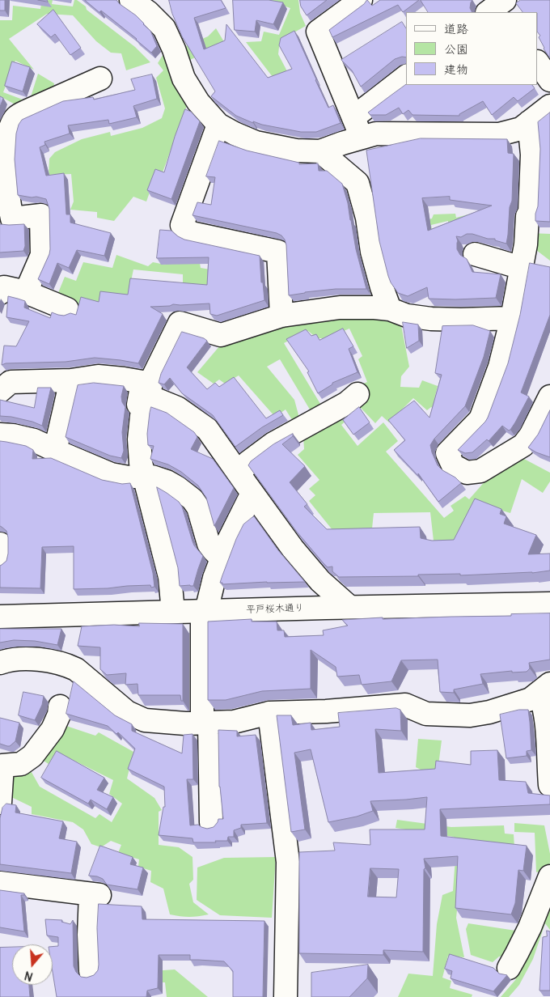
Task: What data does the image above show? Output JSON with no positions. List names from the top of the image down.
{
  "streets": {
    "street": ["平戸桜木通り"]
  },
  "legend": ["道路", "公園", "建物"],
  "north": "bottom"
}
